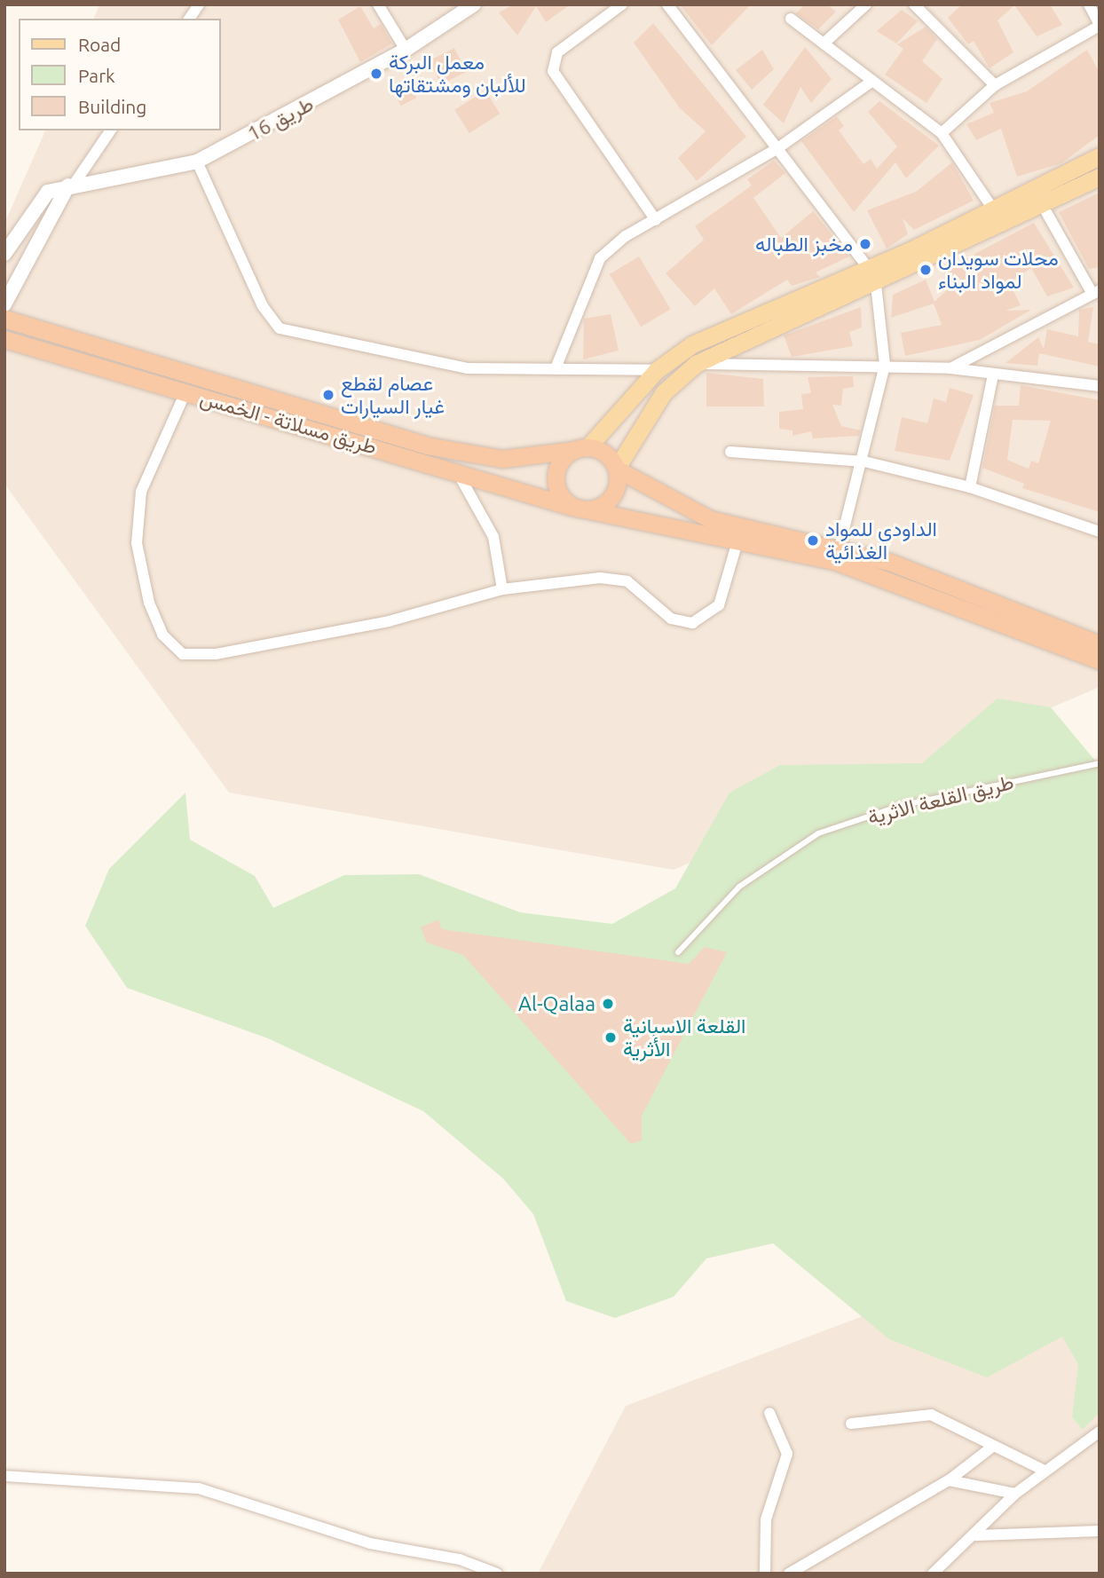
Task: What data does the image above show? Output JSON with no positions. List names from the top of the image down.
{
  "streets": {
    "highway": ["طريق مسلاتة - الخمس"],
    "street": ["طريق 16"],
    "lane": ["طريق القلعة الاثرية"]
  },
  "places": [
    "معمل البركة للألبان ومشتقاتها",
    "مخبز الطباله",
    "محلات سويدان لمواد البناء",
    "عصام لقطع غيار السيارات",
    "الداودي للمواد الغذائية",
    "Al-Qalaa",
    "القلعة الاسبانية الأثرية"
  ],
  "legend": ["Road", "Park", "Building"]
}
